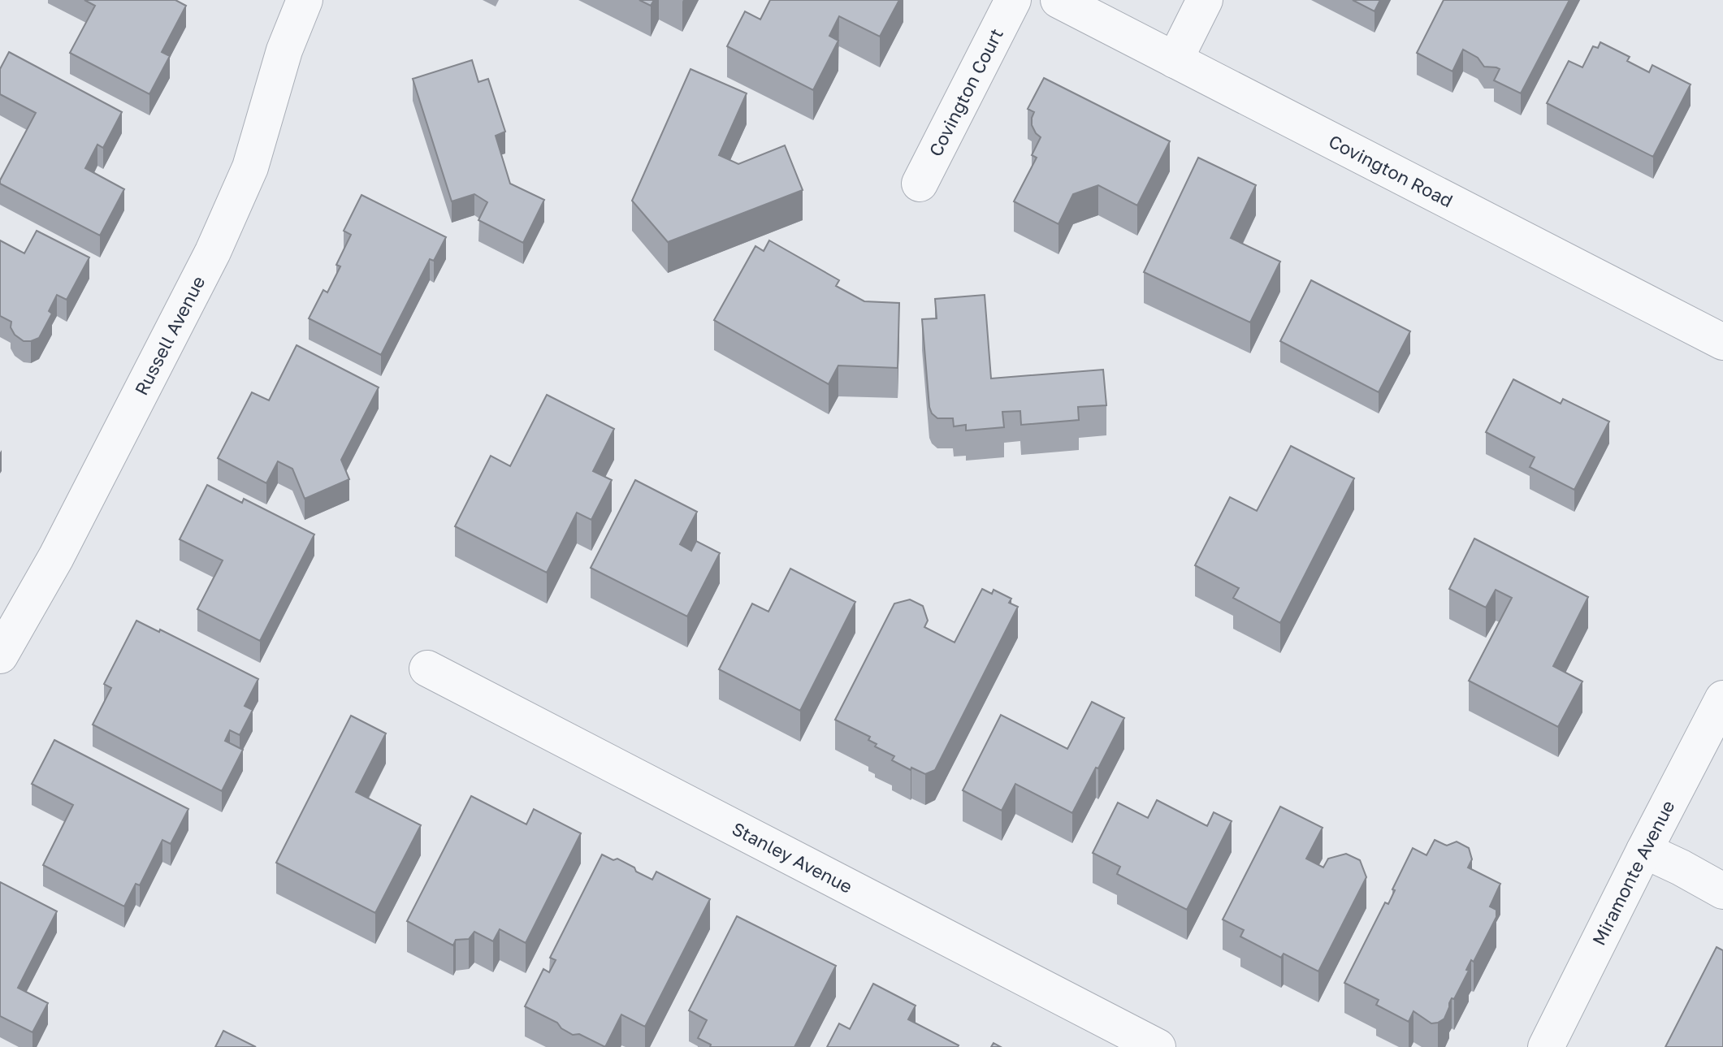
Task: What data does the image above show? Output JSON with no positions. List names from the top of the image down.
{
  "streets": {
    "street": [
      "Covington Court",
      "Covington Road",
      "Russell Avenue",
      "Stanley Avenue",
      "Miramonte Avenue"
    ]
  }
}
